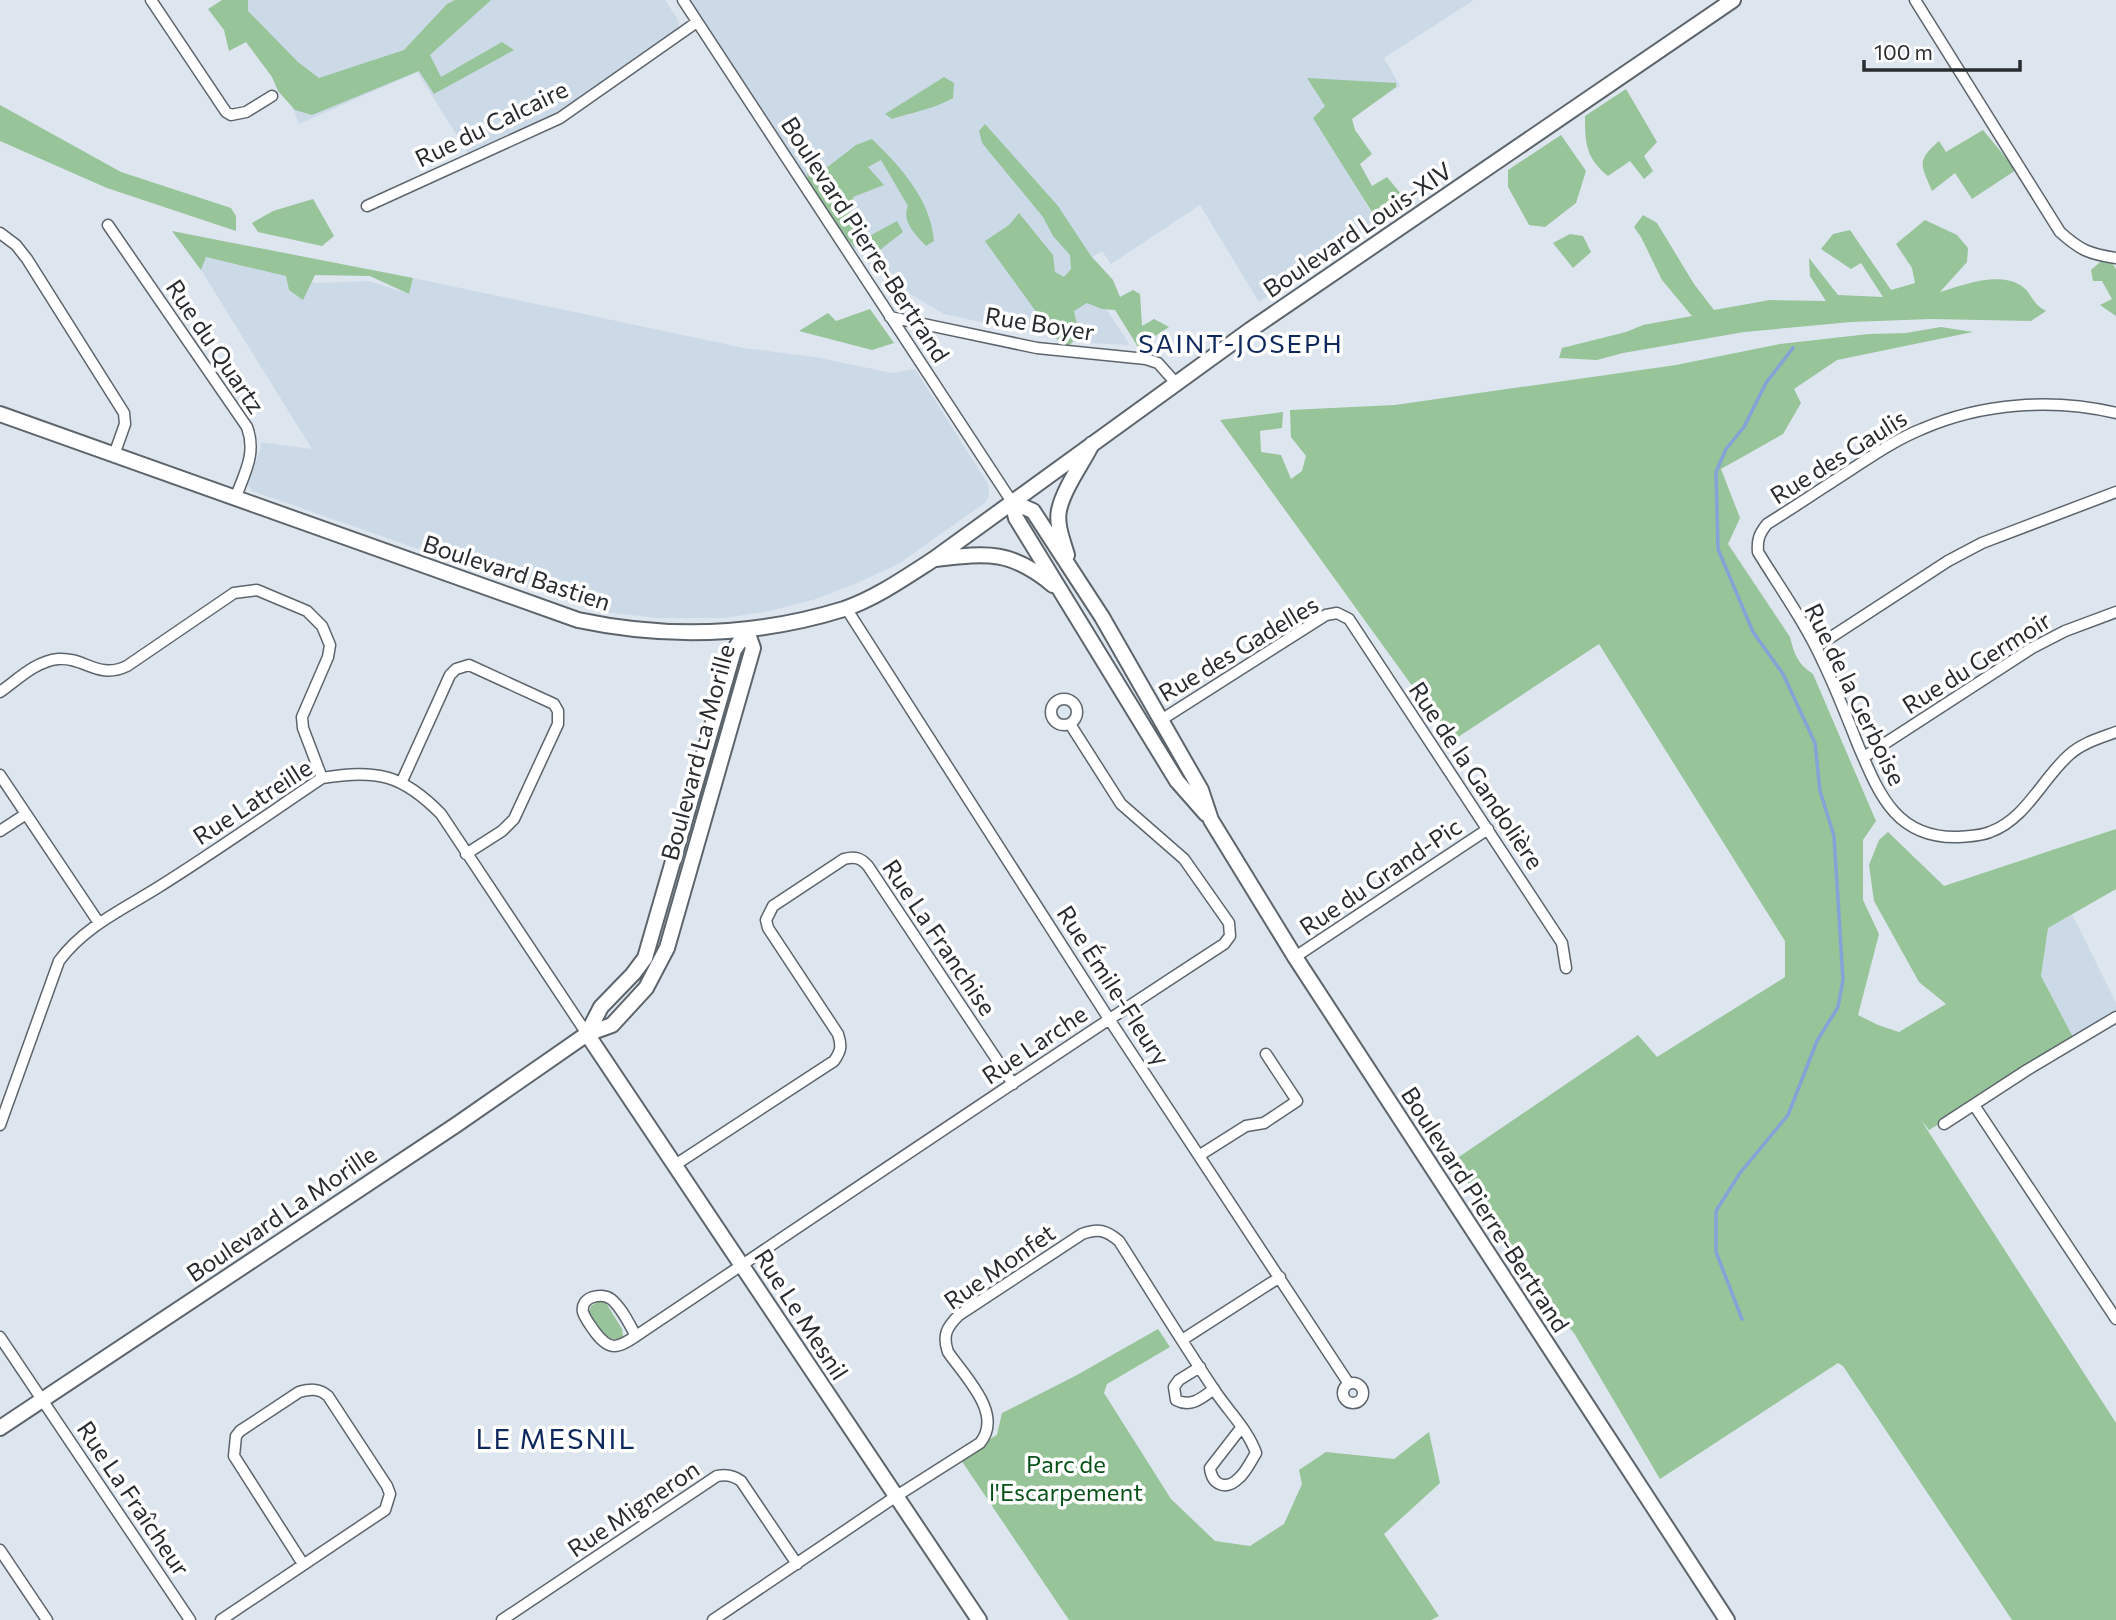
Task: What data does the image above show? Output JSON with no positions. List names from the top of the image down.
{
  "streets": {
    "main road": [
      "Boulevard Louis-XIV",
      "Boulevard Pierre-Bertrand",
      "Boulevard Bastien",
      "Boulevard La Morille",
      "Rue Le Mesnil"
    ],
    "street": [
      "Rue du Calcaire",
      "Rue Boyer",
      "Rue du Quartz",
      "Rue des Gaulis",
      "Rue des Gadelles",
      "Rue du Germoir",
      "Rue de la Gerboise",
      "Rue de la Gandolière",
      "Rue Latreille",
      "Rue du Grand-Pic",
      "Rue La Franchise",
      "Rue Émile-Fleury",
      "Rue Larche",
      "Rue Monfet",
      "Rue La Fraîcheur",
      "Rue Migneron"
    ]
  },
  "crossings": [
    ["Rue du Calcaire", "Boulevard Pierre-Bertrand"],
    ["Boulevard Louis-XIV", "Boulevard Pierre-Bertrand"],
    ["Boulevard Louis-XIV", "Rue Boyer"],
    ["Boulevard Louis-XIV", "Boulevard Bastien"],
    ["Boulevard Pierre-Bertrand", "Rue Boyer"],
    ["Boulevard Pierre-Bertrand", "Boulevard Bastien"],
    ["Boulevard Pierre-Bertrand", "Rue des Gadelles"],
    ["Boulevard Pierre-Bertrand", "Rue du Grand-Pic"],
    ["Rue du Quartz", "Boulevard Bastien"],
    ["Rue des Gaulis", "Rue de la Gerboise"],
    ["Boulevard Bastien", "Boulevard La Morille"],
    ["Boulevard Bastien", "Rue Émile-Fleury"],
    ["Rue des Gadelles", "Rue de la Gandolière"],
    ["Rue du Germoir", "Rue de la Gerboise"],
    ["Boulevard La Morille", "Rue Latreille"],
    ["Boulevard La Morille", "Rue Le Mesnil"],
    ["Boulevard La Morille", "Rue La Fraîcheur"],
    ["Rue de la Gandolière", "Rue du Grand-Pic"],
    ["Rue Latreille", "Rue Le Mesnil"],
    ["Rue La Franchise", "Rue Larche"],
    ["Rue La Franchise", "Rue Le Mesnil"],
    ["Rue Émile-Fleury", "Rue Larche"],
    ["Rue Larche", "Rue Le Mesnil"],
    ["Rue Monfet", "Rue Le Mesnil"],
    ["Rue Monfet", "Rue Migneron"]
  ],
  "districts": ["SAINT-JOSEPH", "LE MESNIL"],
  "parks": ["Parc de l'Escarpement"],
  "scale_bar": "100 m"
}
